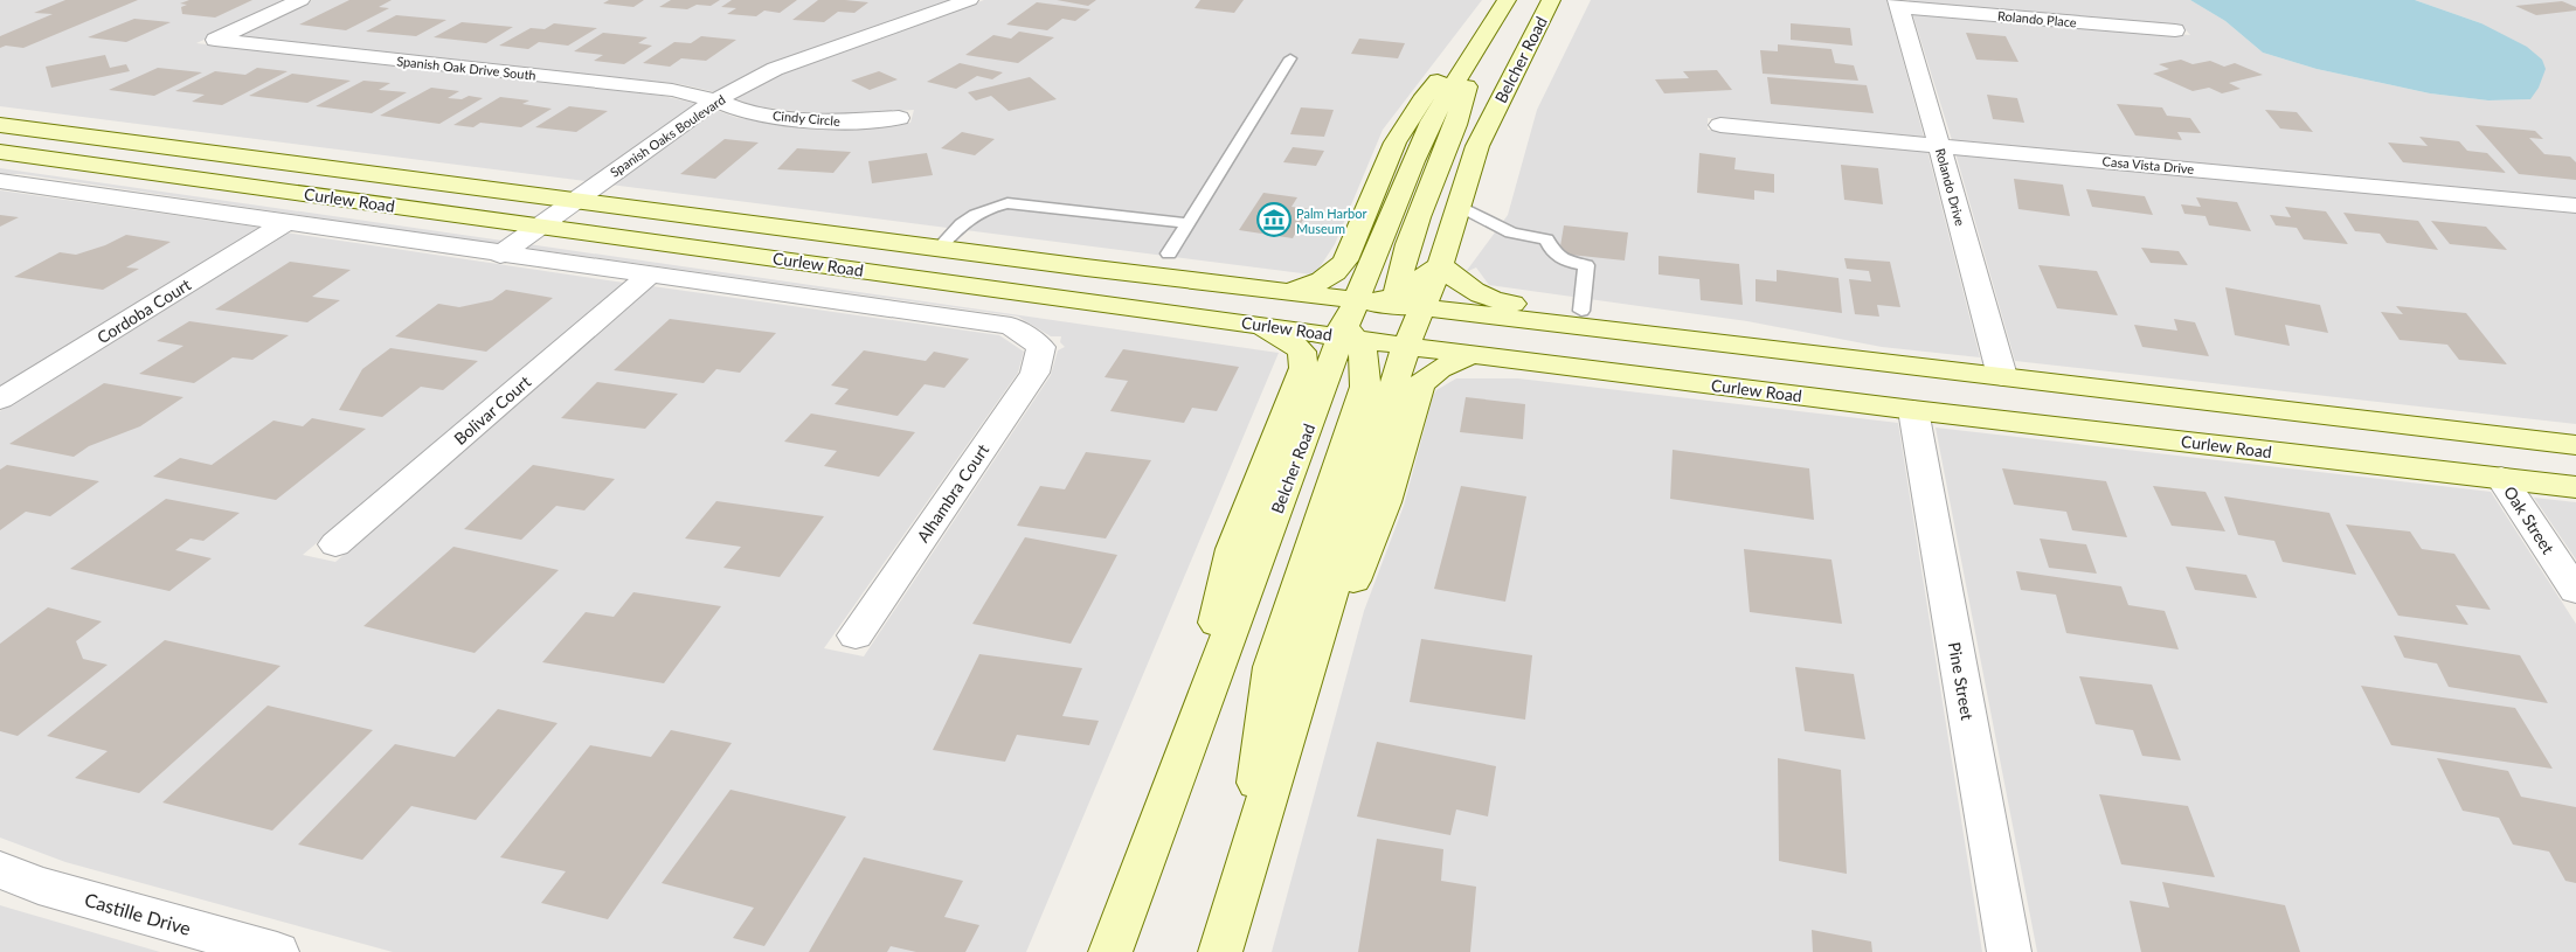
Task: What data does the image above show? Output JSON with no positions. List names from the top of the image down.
{
  "streets": {
    "main road": ["Belcher Road", "Curlew Road"],
    "street": [
      "Rolando Place",
      "Spanish Oak Drive South",
      "Cindy Circle",
      "Spanish Oaks Boulevard",
      "Casa Vista Drive",
      "Rolando Drive",
      "Cordoba Court",
      "Bolivar Court",
      "Alhambra Court",
      "Oak Street",
      "Pine Street",
      "Castille Drive"
    ]
  },
  "crossings": [
    ["Rolando Place", "Rolando Drive"],
    ["Belcher Road", "Curlew Road"],
    ["Spanish Oak Drive South", "Cindy Circle"],
    ["Spanish Oak Drive South", "Spanish Oaks Boulevard"],
    ["Cindy Circle", "Spanish Oaks Boulevard"],
    ["Spanish Oaks Boulevard", "Curlew Road"],
    ["Casa Vista Drive", "Rolando Drive"],
    ["Rolando Drive", "Curlew Road"],
    ["Curlew Road", "Oak Street"],
    ["Curlew Road", "Pine Street"],
    ["Bolivar Court", "Alhambra Court"]
  ],
  "places": {
    "museum": ["Palm Harbor Museum"]
  }
}
